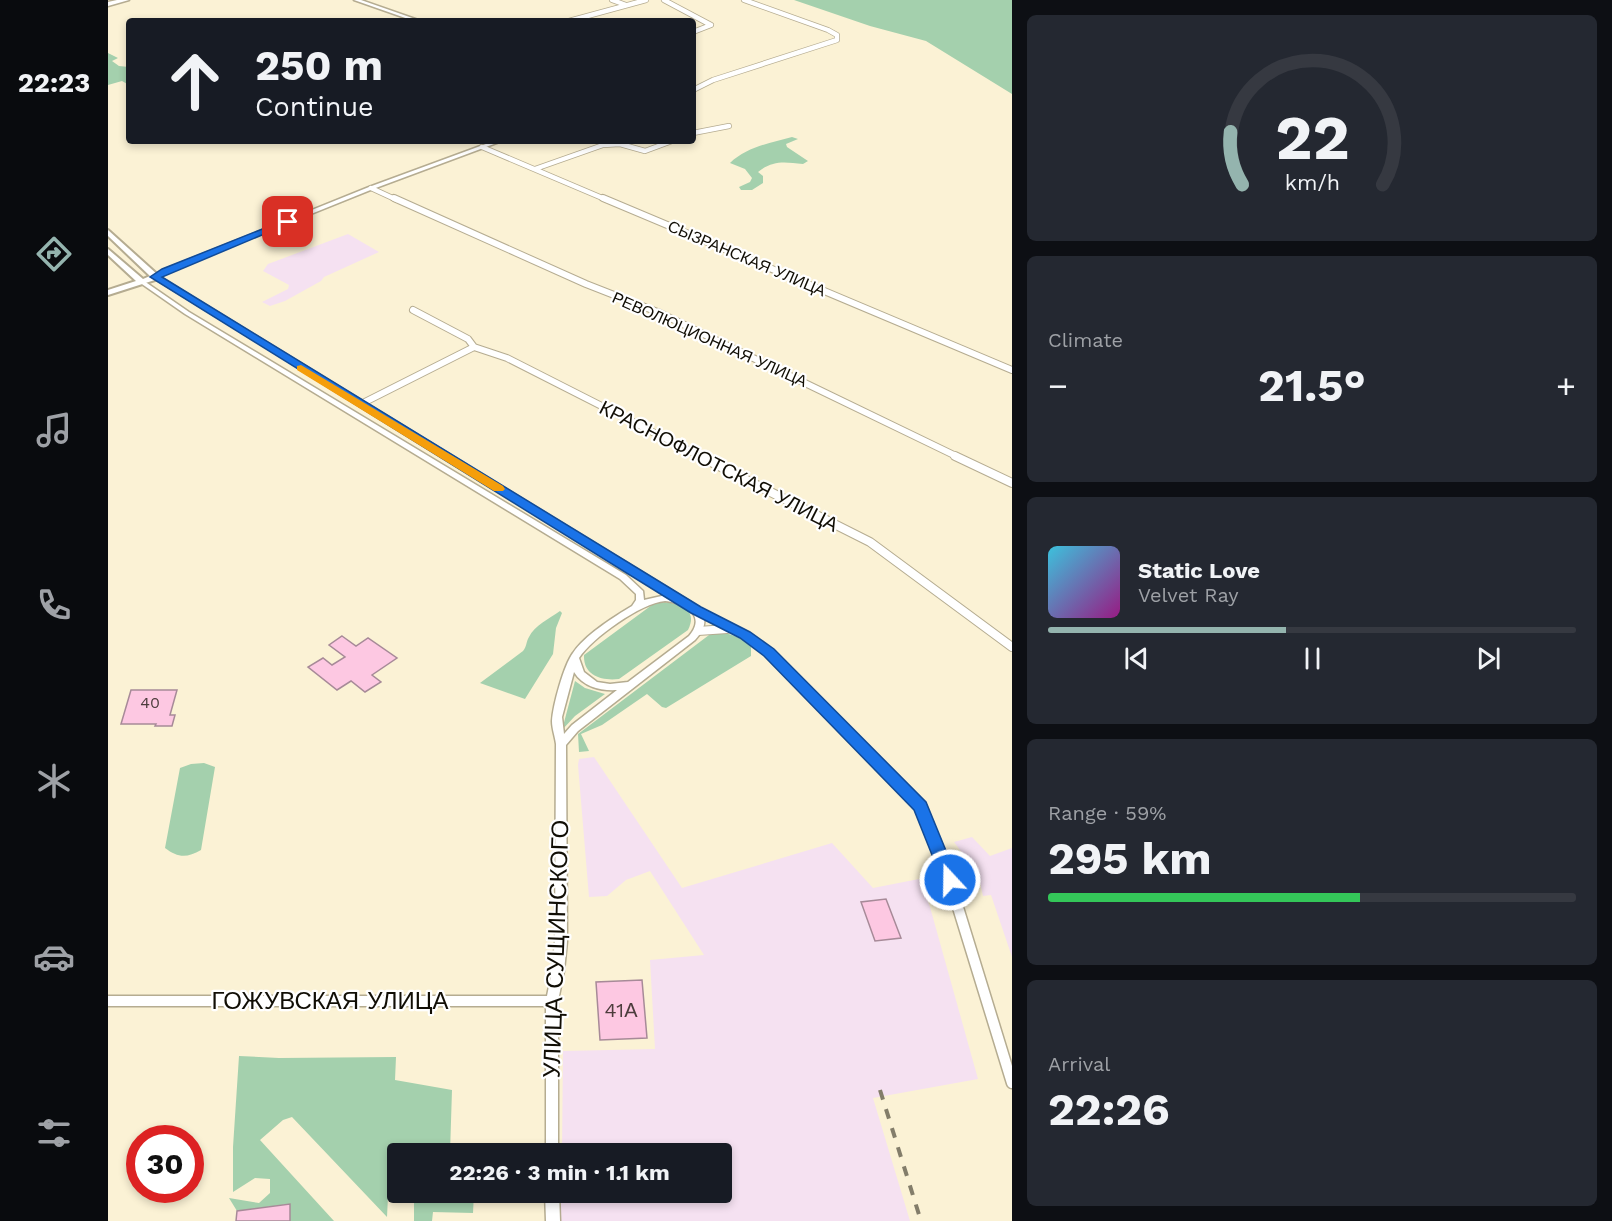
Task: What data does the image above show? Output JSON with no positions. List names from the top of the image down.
{
  "streets": {
    "street": [
      "СЫЗРАНСКАЯ УЛИЦА",
      "РЕВОЛЮЦИОННАЯ УЛИЦА",
      "КРАСНОФЛОТСКАЯ УЛИЦА",
      "УЛИЦА СУЩИНСКОГО",
      "ГОЖУВСКАЯ УЛИЦА"
    ]
  },
  "crossings": [
    ["УЛИЦА СУЩИНСКОГО", "ГОЖУВСКАЯ УЛИЦА"]
  ],
  "house_numbers": ["40", "41А"],
  "page": {
    "tabs": "22:23",
    "turn": ["250 m", "Continue"],
    "tile": [
      "Climate",
      ["Range · 59%", "295 km"],
      ["Arrival", "22:26"]
    ],
    "heat": ["−", "21.5°", "+"],
    "song": ["Static Love", "Velvet Ray"],
    "limit": "30",
    "trip": "22:26 · 3 min · 1.1 km",
    "gauge": ["22", "km/h"]
  }
}
